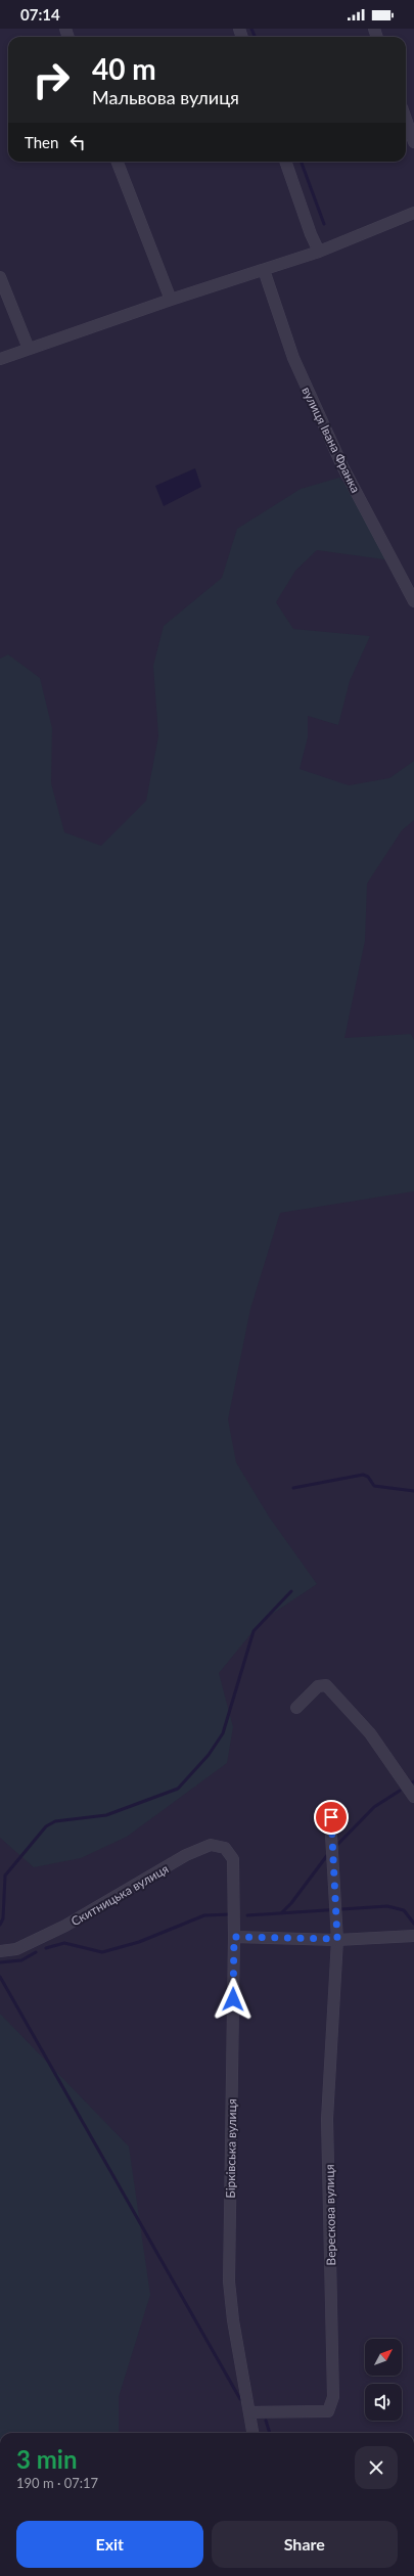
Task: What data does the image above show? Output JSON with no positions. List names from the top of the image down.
{
  "streets": {
    "street": [
      "вулиця Івана Франка",
      "Скитницька вулиця",
      "Бірківська вулиця",
      "Верескова вулиця"
    ]
  },
  "crossings": [
    ["Скитницька вулиця", "Бірківська вулиця"],
    ["Бірківська вулиця", "Верескова вулиця"]
  ],
  "north": "top right",
  "page": {
    "status": "07:14",
    "turn": ["40 m", "Мальвова вулиця"],
    "then": "Then",
    "heading": ["3 min", "190 m · 07:17"],
    "buttons": ["Exit", "Share"]
  }
}
